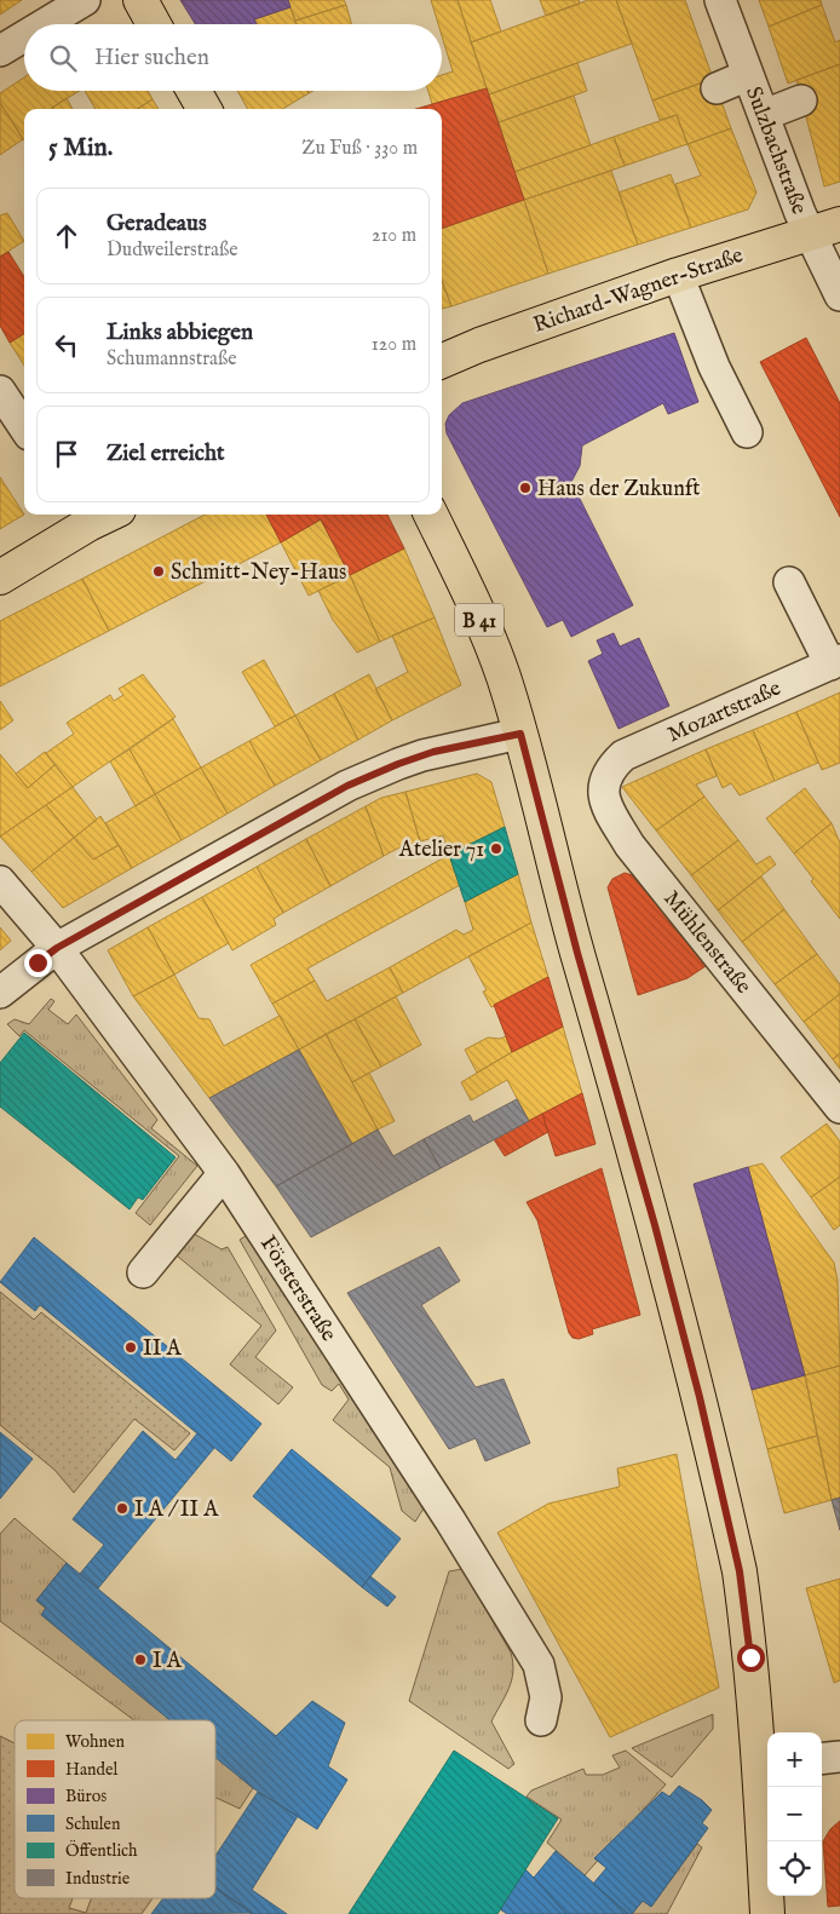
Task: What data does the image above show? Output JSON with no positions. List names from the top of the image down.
{
  "streets": {
    "main road": ["Richard-Wagner-Straße", "B 41"],
    "street": [
      "Sulzbachstraße",
      "Mozartstraße",
      "Mühlenstraße",
      "Försterstraße"
    ]
  },
  "crossings": [
    ["Sulzbachstraße", "Richard-Wagner-Straße"],
    ["Mozartstraße", "Mühlenstraße"]
  ],
  "places": [
    "Haus der Zukunft",
    "Schmitt-Ney-Haus",
    "Atelier 71",
    "II A",
    "I A / II A",
    "I A"
  ],
  "legend": [
    "Wohnen",
    "Handel",
    "Büros",
    "Schulen",
    "Öffentlich",
    "Industrie"
  ],
  "page": {
    "search": "Hier suchen",
    "heading": ["5 Min.", "Zu Fuß · 330 m"],
    "list": [
      ["Geradeaus", "Dudweilerstraße", "210 m"],
      ["Links abbiegen", "Schumannstraße", "120 m"],
      "Ziel erreicht"
    ],
    "map_buttons": ["+", "−"]
  }
}
